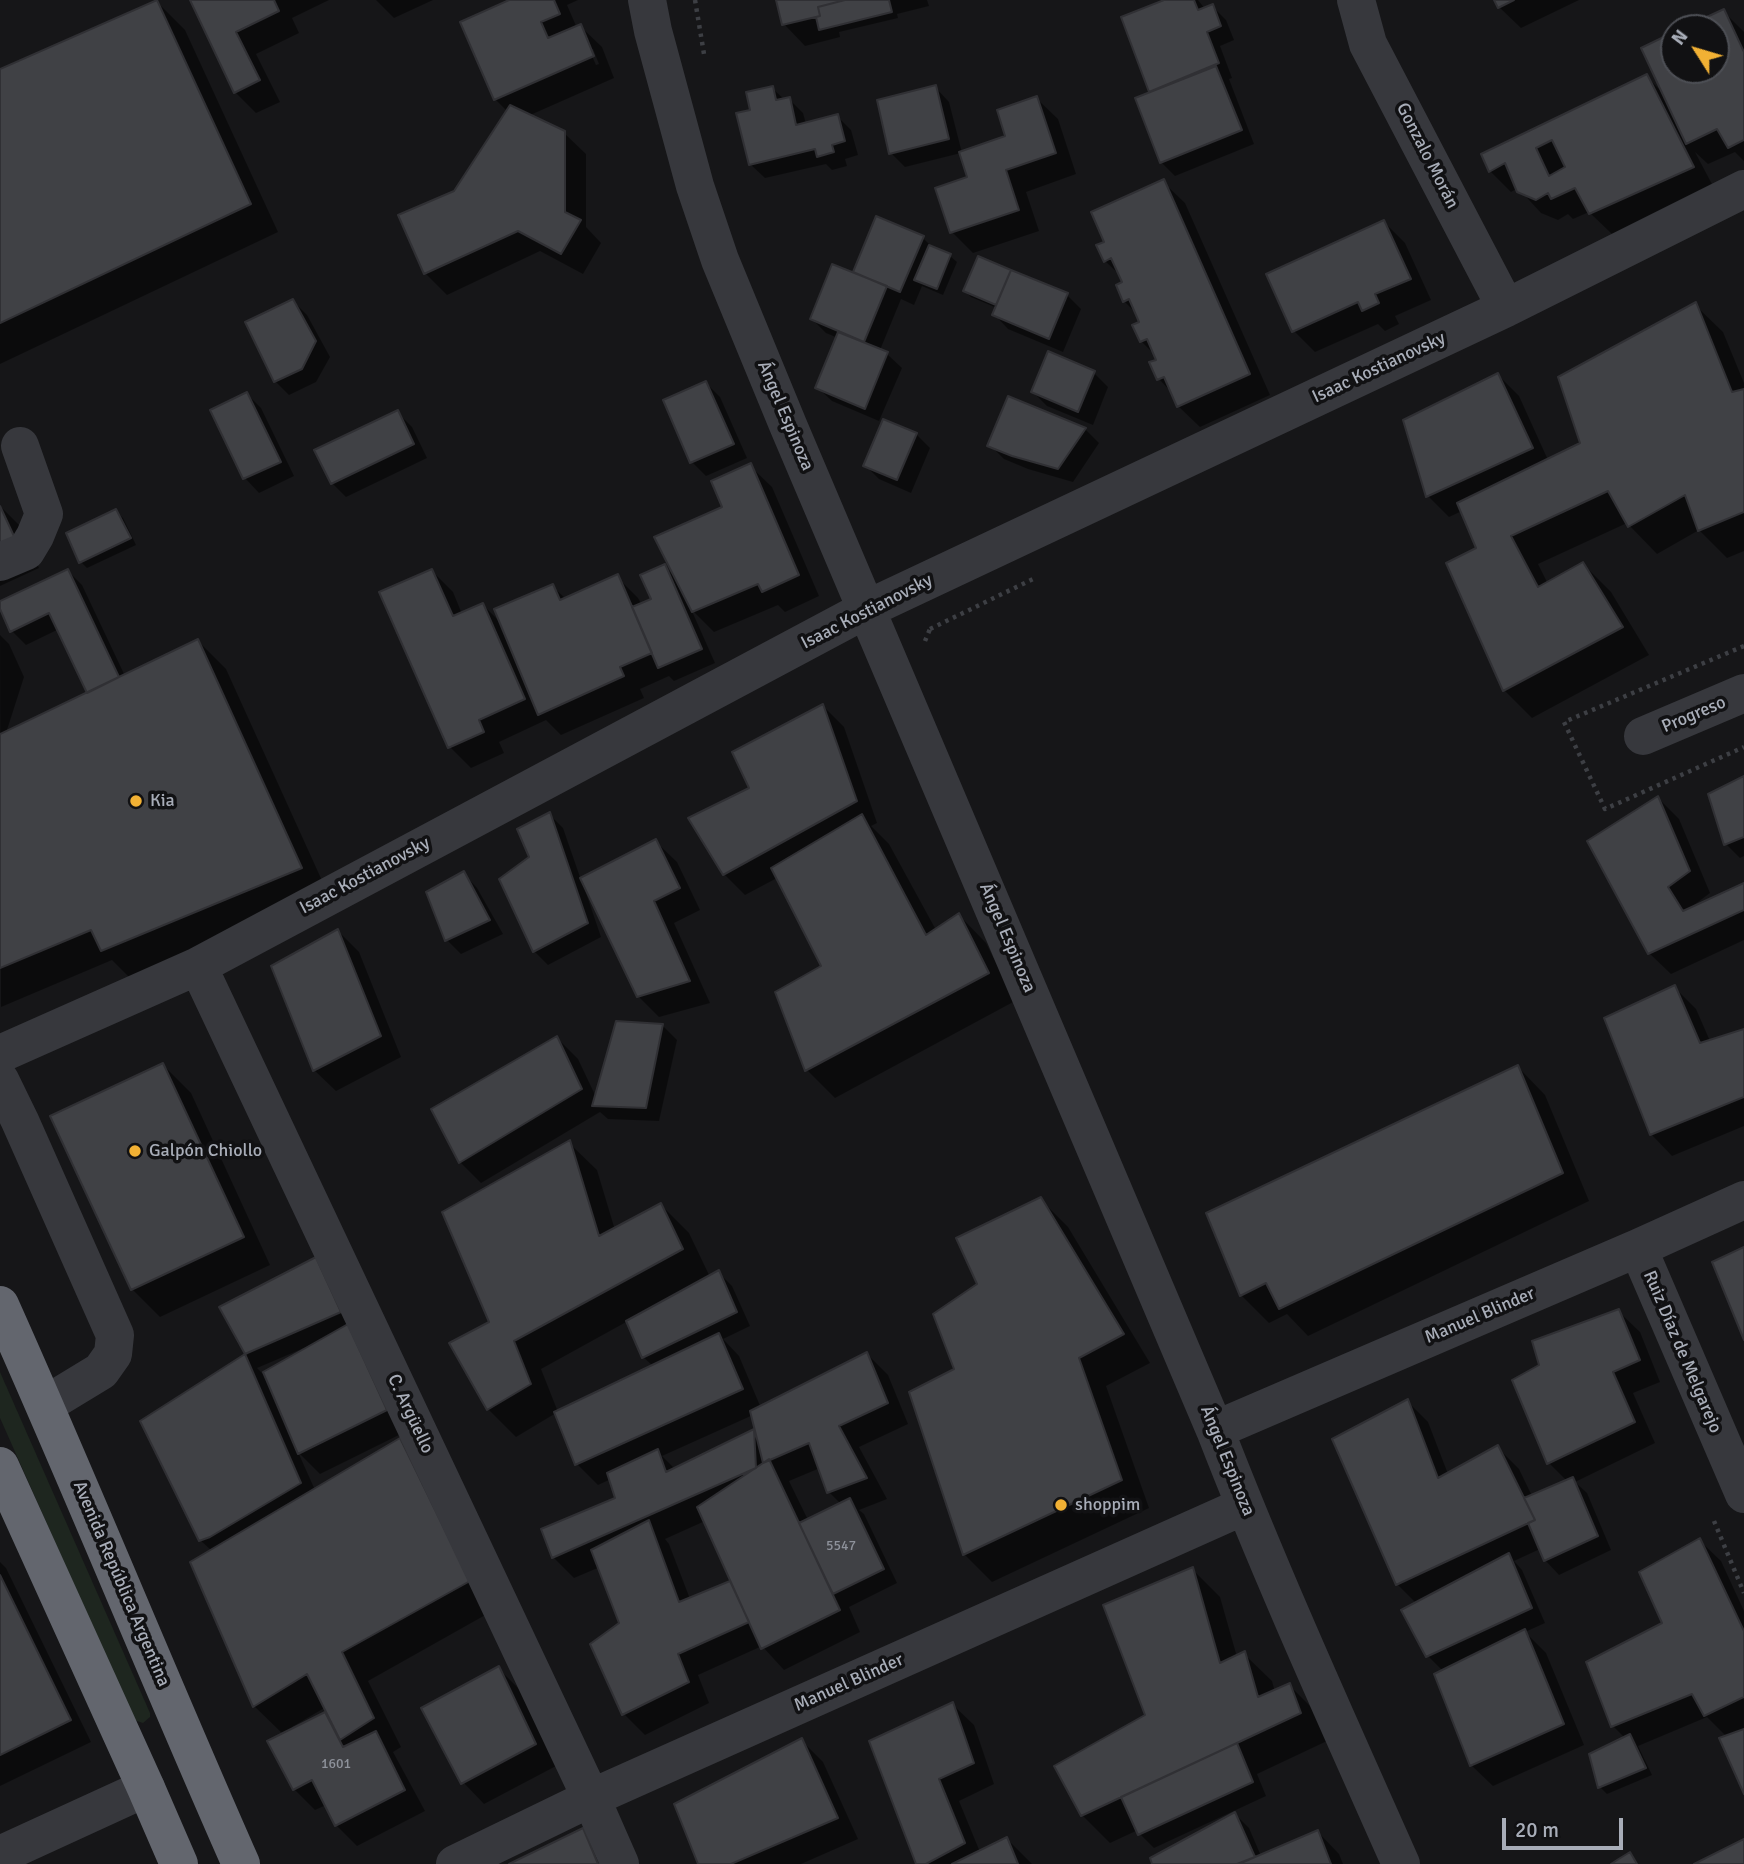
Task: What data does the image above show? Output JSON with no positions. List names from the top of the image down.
{
  "streets": {
    "highway": ["Avenida República Argentina"],
    "street": [
      "Gonzalo Morán",
      "Isaac Kostianovsky",
      "Ángel Espinoza",
      "Progreso",
      "Manuel Blinder",
      "Ruiz Díaz de Melgarejo",
      "C. Argüello"
    ]
  },
  "crossings": [
    ["Gonzalo Morán", "Isaac Kostianovsky"],
    ["Isaac Kostianovsky", "Ángel Espinoza"],
    ["Isaac Kostianovsky", "C. Argüello"],
    ["Ángel Espinoza", "Manuel Blinder"],
    ["Manuel Blinder", "Ruiz Díaz de Melgarejo"],
    ["Manuel Blinder", "C. Argüello"]
  ],
  "places": ["Kia", "Galpón Chiollo", "shoppim"],
  "house_numbers": ["5547", "1601"],
  "scale_bar": "20 m",
  "north": "top left"
}
